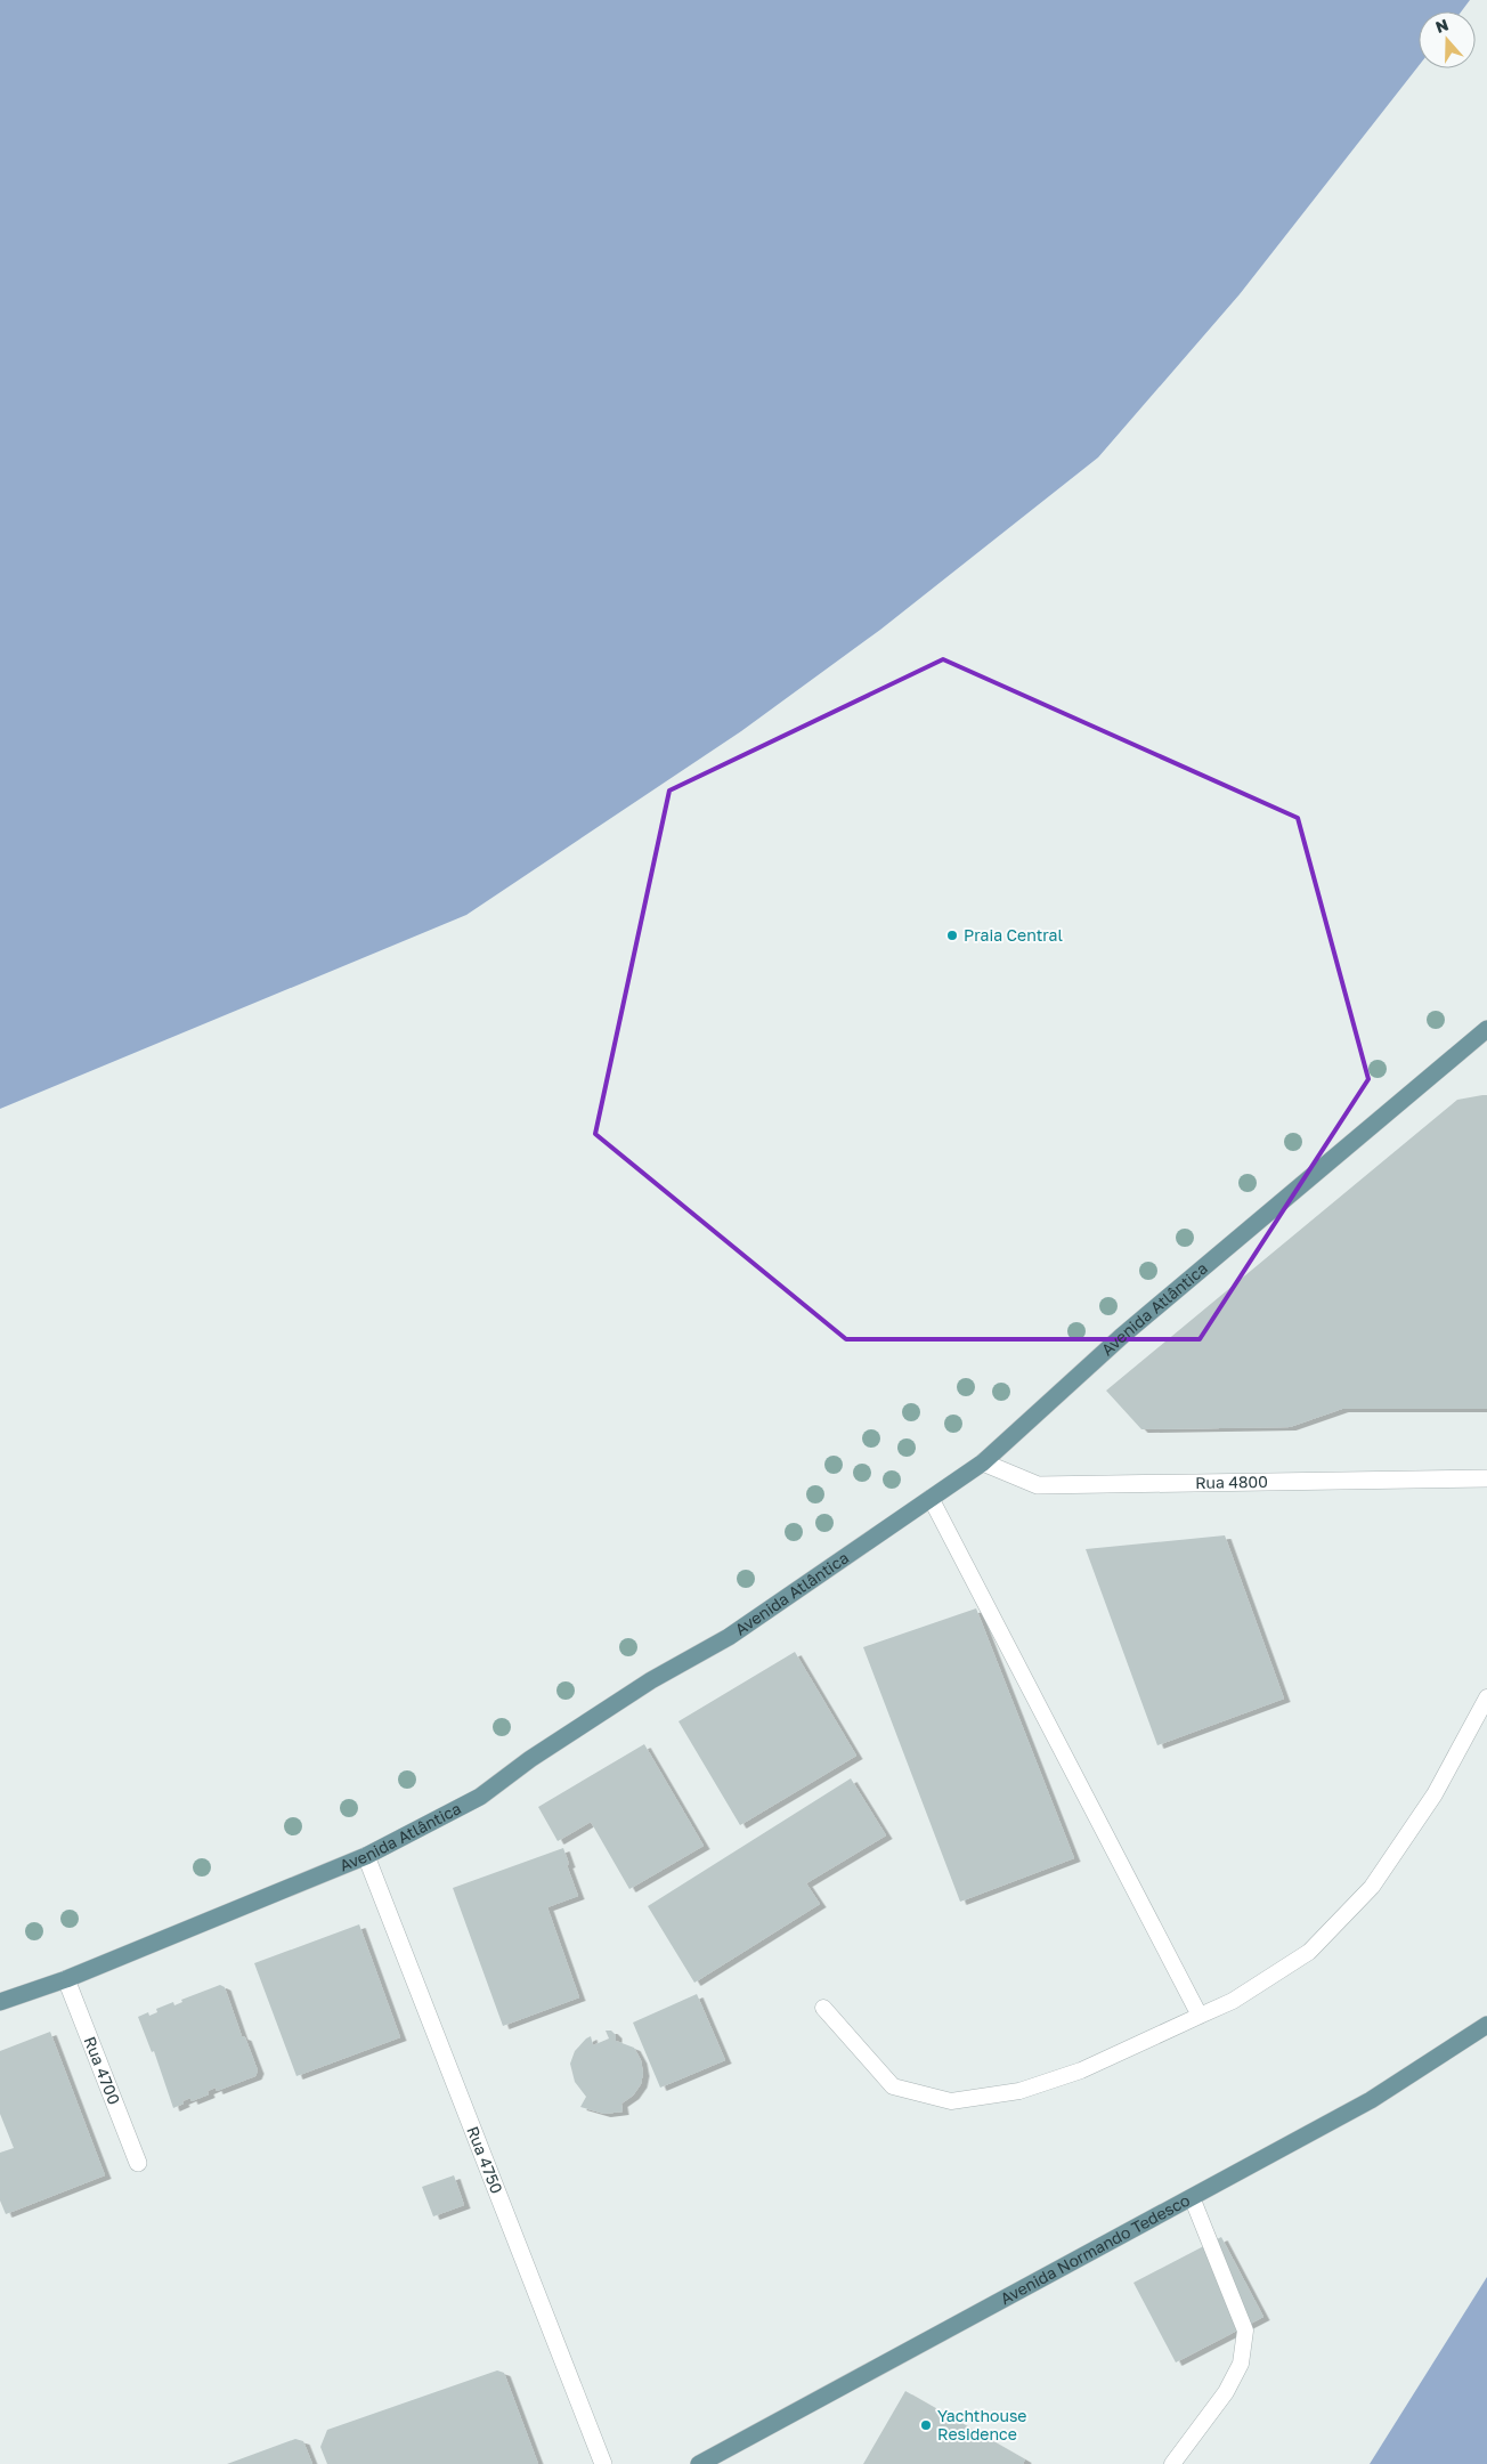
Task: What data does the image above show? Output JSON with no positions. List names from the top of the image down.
{
  "streets": {
    "main road": ["Avenida Atlântica", "Avenida Normando Tedesco"],
    "street": ["Rua 4800", "Rua 4700", "Rua 4750"]
  },
  "crossings": [
    ["Avenida Atlântica", "Rua 4800"],
    ["Avenida Atlântica", "Rua 4700"],
    ["Avenida Atlântica", "Rua 4750"]
  ],
  "places": ["Praia Central", "Yachthouse Residence"],
  "north": "top"
}
